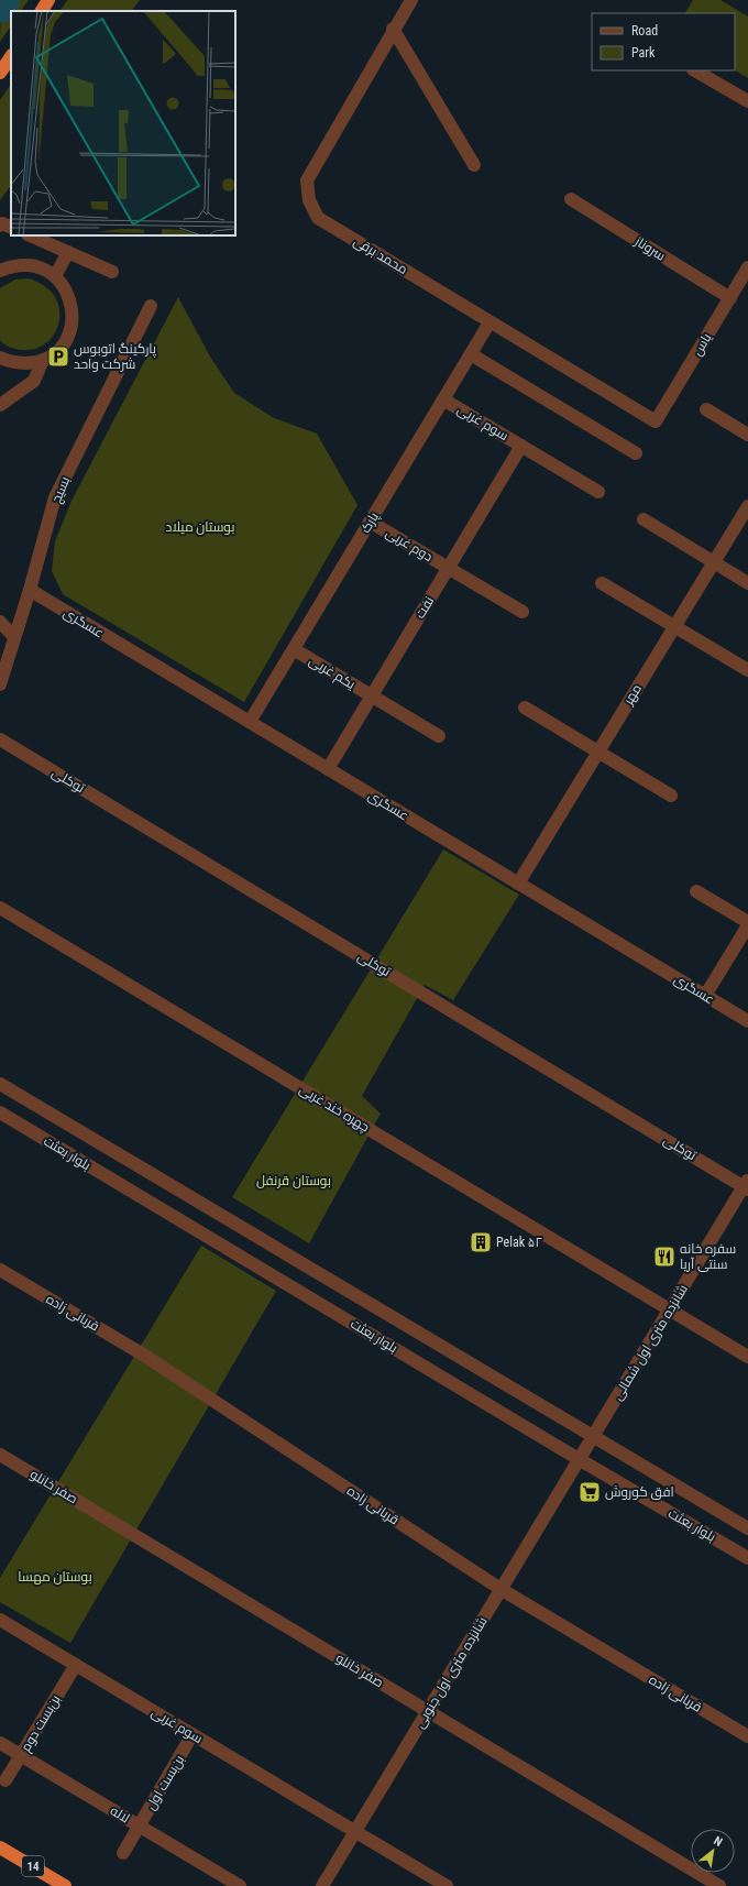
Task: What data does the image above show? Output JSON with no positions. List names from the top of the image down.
{
  "streets": {
    "highway": ["14"],
    "street": [
      "سروناز",
      "محمد برقی",
      "یاس",
      "سوم غربی",
      "بسیج",
      "پارک",
      "دوم غربی",
      "نفت",
      "عسگری",
      "یکم غربی",
      "مهر",
      "توکلی",
      "چهره خند غربی",
      "بلوار بعثت",
      "قربانی زاده",
      "شانزده متری اول شمالی",
      "صفر خانلو",
      "شانزده متری اول جنوبی",
      "بن‌بست دوم",
      "بن‌بست اول",
      "لاله"
    ]
  },
  "crossings": [
    ["سروناز", "یاس"],
    ["محمد برقی", "یاس"],
    ["محمد برقی", "پارک"],
    ["سوم غربی", "پارک"],
    ["سوم غربی", "نفت"],
    ["سوم غربی", "شانزده متری اول جنوبی"],
    ["سوم غربی", "بن‌بست دوم"],
    ["سوم غربی", "بن‌بست اول"],
    ["بسیج", "عسگری"],
    ["پارک", "دوم غربی"],
    ["پارک", "عسگری"],
    ["پارک", "یکم غربی"],
    ["دوم غربی", "نفت"],
    ["نفت", "عسگری"],
    ["نفت", "یکم غربی"],
    ["عسگری", "مهر"],
    ["توکلی", "شانزده متری اول شمالی"],
    ["چهره خند غربی", "شانزده متری اول شمالی"],
    ["بلوار بعثت", "شانزده متری اول شمالی"],
    ["بلوار بعثت", "شانزده متری اول جنوبی"],
    ["قربانی زاده", "شانزده متری اول جنوبی"],
    ["شانزده متری اول شمالی", "شانزده متری اول جنوبی"],
    ["صفر خانلو", "شانزده متری اول جنوبی"],
    ["بن‌بست دوم", "لاله"],
    ["بن‌بست اول", "لاله"]
  ],
  "parks": ["بوستان میلاد", "بوستان قرنفل", "بوستان مهسا"],
  "places": {
    "parking": ["پارکینگ اتوبوس شرکت واحد"],
    "building": ["Pelak ۵۲"],
    "restaurant": ["سفره خانه سنتی آریا"],
    "supermarket": ["افق کوروش"]
  },
  "legend": ["Road", "Park"],
  "north": "top right"
}
